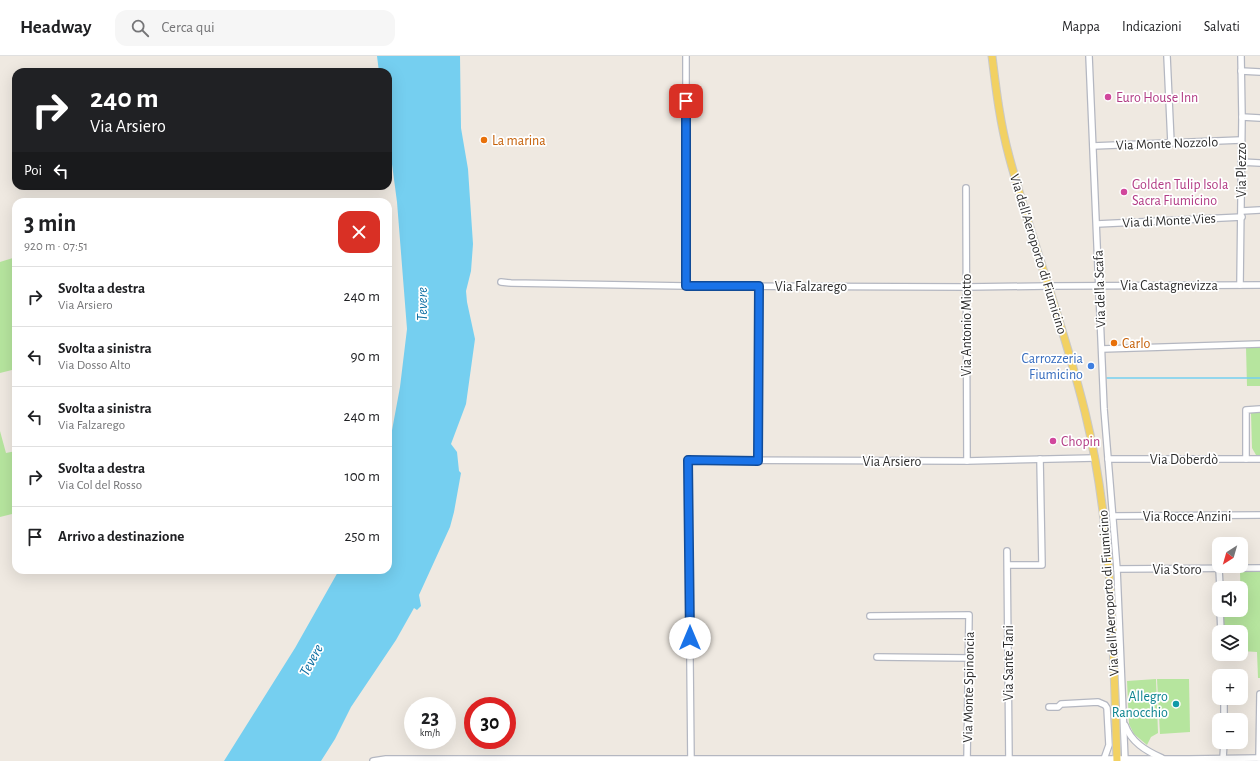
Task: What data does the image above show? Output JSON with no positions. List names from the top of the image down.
{
  "streets": {
    "main road": ["Via dell'Aeroporto di Fiumicino"],
    "street": [
      "Via Monte Nozzolo",
      "Via Plezzo",
      "Via di Monte Vies",
      "Via Castagnevizza",
      "Via Falzarego",
      "Via della Scafa",
      "Via Antonio Miotto",
      "Via Doberdò",
      "Via Arsiero",
      "Via Rocce Anzini",
      "Via Storo",
      "Via Sante Tani",
      "Via Monte Spinoncia"
    ]
  },
  "crossings": [
    ["Via Monte Nozzolo", "Via Plezzo"],
    ["Via Monte Nozzolo", "Via della Scafa"],
    ["Via Plezzo", "Via di Monte Vies"],
    ["Via Plezzo", "Via Castagnevizza"],
    ["Via di Monte Vies", "Via della Scafa"],
    ["Via dell'Aeroporto di Fiumicino", "Via Castagnevizza"],
    ["Via dell'Aeroporto di Fiumicino", "Via Falzarego"],
    ["Via dell'Aeroporto di Fiumicino", "Via della Scafa"],
    ["Via dell'Aeroporto di Fiumicino", "Via Arsiero"],
    ["Via Castagnevizza", "Via Falzarego"],
    ["Via Castagnevizza", "Via della Scafa"],
    ["Via Falzarego", "Via Antonio Miotto"],
    ["Via della Scafa", "Via Doberdò"],
    ["Via della Scafa", "Via Rocce Anzini"],
    ["Via della Scafa", "Via Storo"],
    ["Via Antonio Miotto", "Via Arsiero"]
  ],
  "water": ["Tevere"],
  "places": [
    "Euro House Inn",
    "La marina",
    "Golden Tulip Isola Sacra Fiumicino",
    "Carlo",
    "Carrozzeria Fiumicino",
    "Chopin",
    "Allegro Ranocchio"
  ],
  "north": "bottom left",
  "page": {
    "header": "Headway",
    "search": "Cerca qui",
    "nav": ["Mappa", "Indicazioni", "Salvati"],
    "turn": ["240 m", "Via Arsiero"],
    "then": "Poi",
    "heading": ["3 min", "920 m · 07:51"],
    "list": [
      {
        "name": "Svolta a destra",
        "note": "Via Arsiero",
        "value": "240 m"
      },
      {
        "name": "Svolta a sinistra",
        "note": "Via Dosso Alto",
        "value": "90 m"
      },
      {
        "name": "Svolta a sinistra",
        "note": "Via Falzarego",
        "value": "240 m"
      },
      {
        "name": "Svolta a destra",
        "note": "Via Col del Rosso",
        "value": "100 m"
      },
      {
        "name": "Arrivo a destinazione",
        "value": "250 m"
      }
    ],
    "map_buttons": ["+", "−"],
    "speed": "23 km/h",
    "limit": "30"
  }
}
